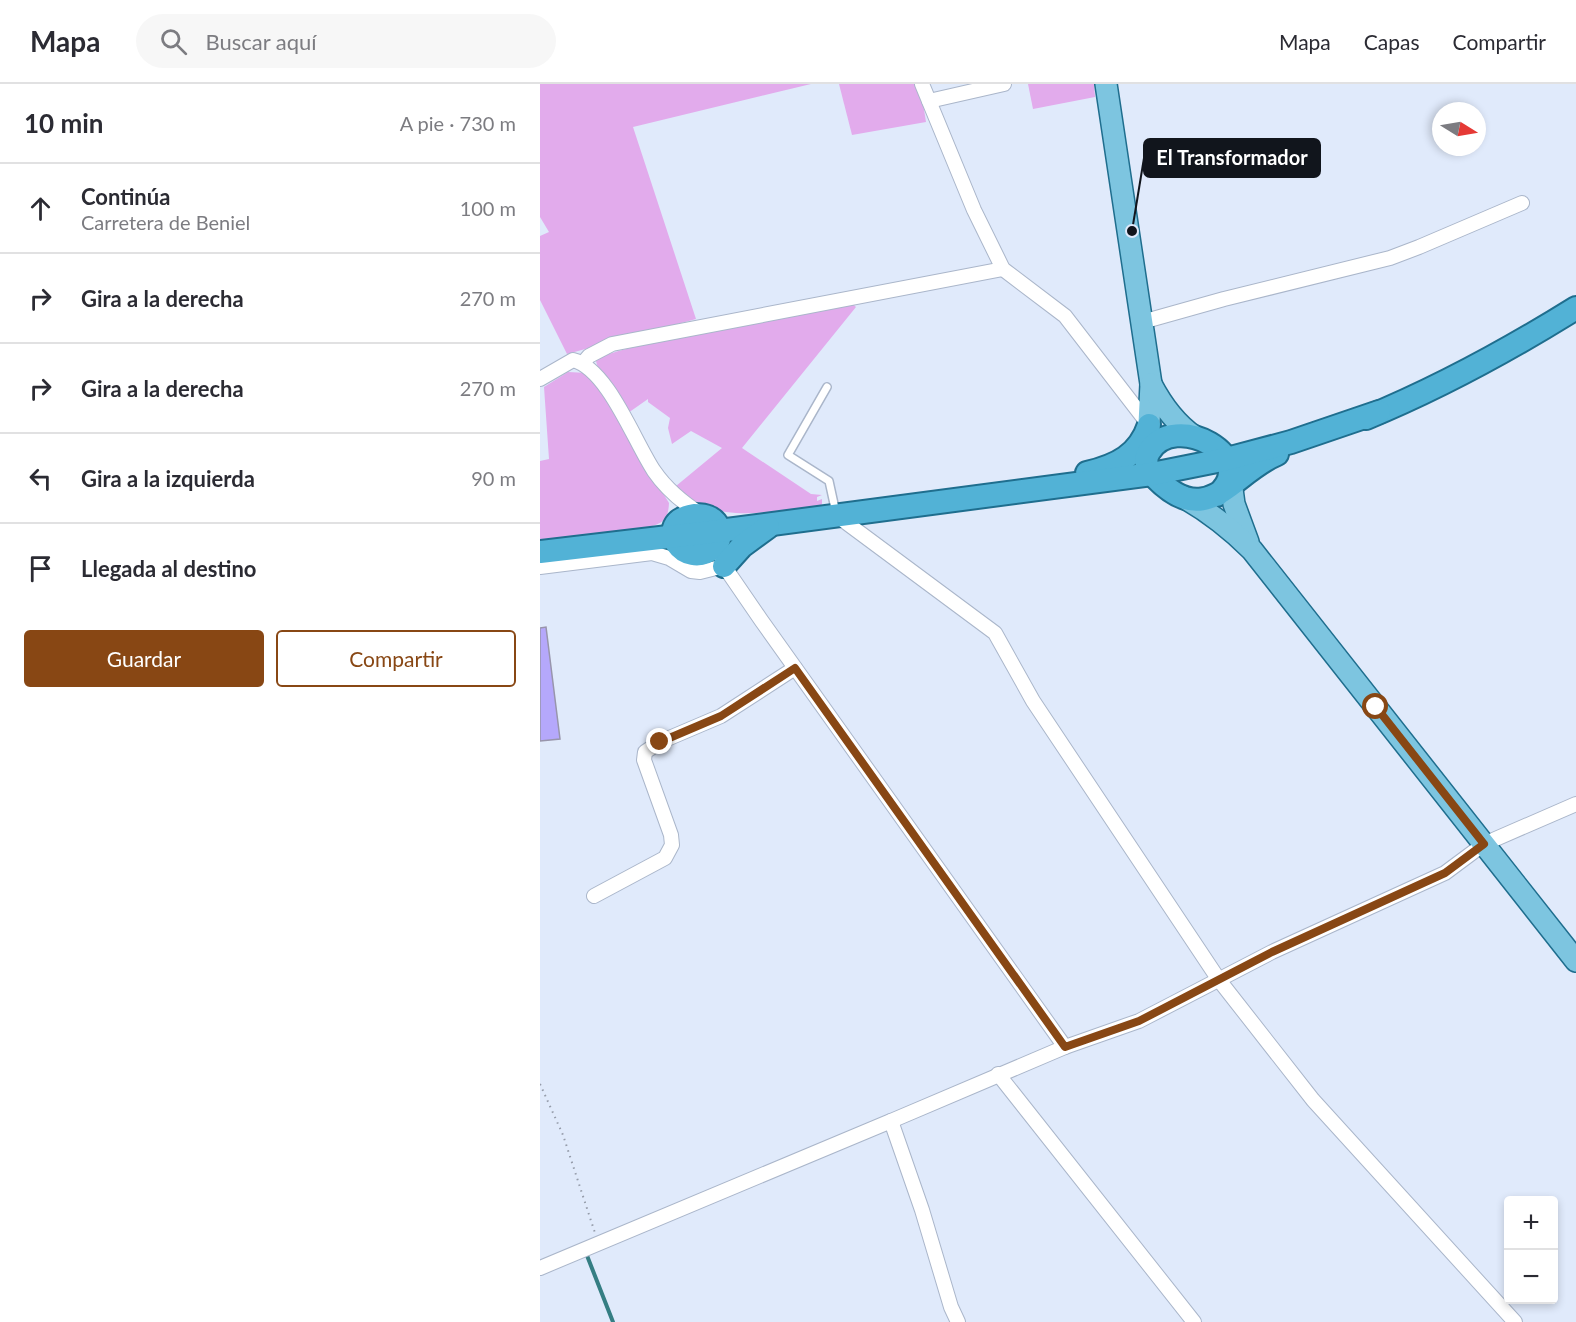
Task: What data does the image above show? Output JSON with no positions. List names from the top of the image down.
{
  "places": ["El Transformador"],
  "north": "right",
  "page": {
    "header": "Mapa",
    "search": "Buscar aquí",
    "nav": ["Mapa", "Capas", "Compartir"],
    "heading": ["10 min", "A pie · 730 m"],
    "list": [
      ["Continúa", "Carretera de Beniel", "100 m"],
      ["Gira a la derecha", "270 m"],
      ["Gira a la derecha", "270 m"],
      ["Gira a la izquierda", "90 m"],
      "Llegada al destino"
    ],
    "buttons": ["Guardar", "Compartir"],
    "map_buttons": ["+", "−"]
  }
}
